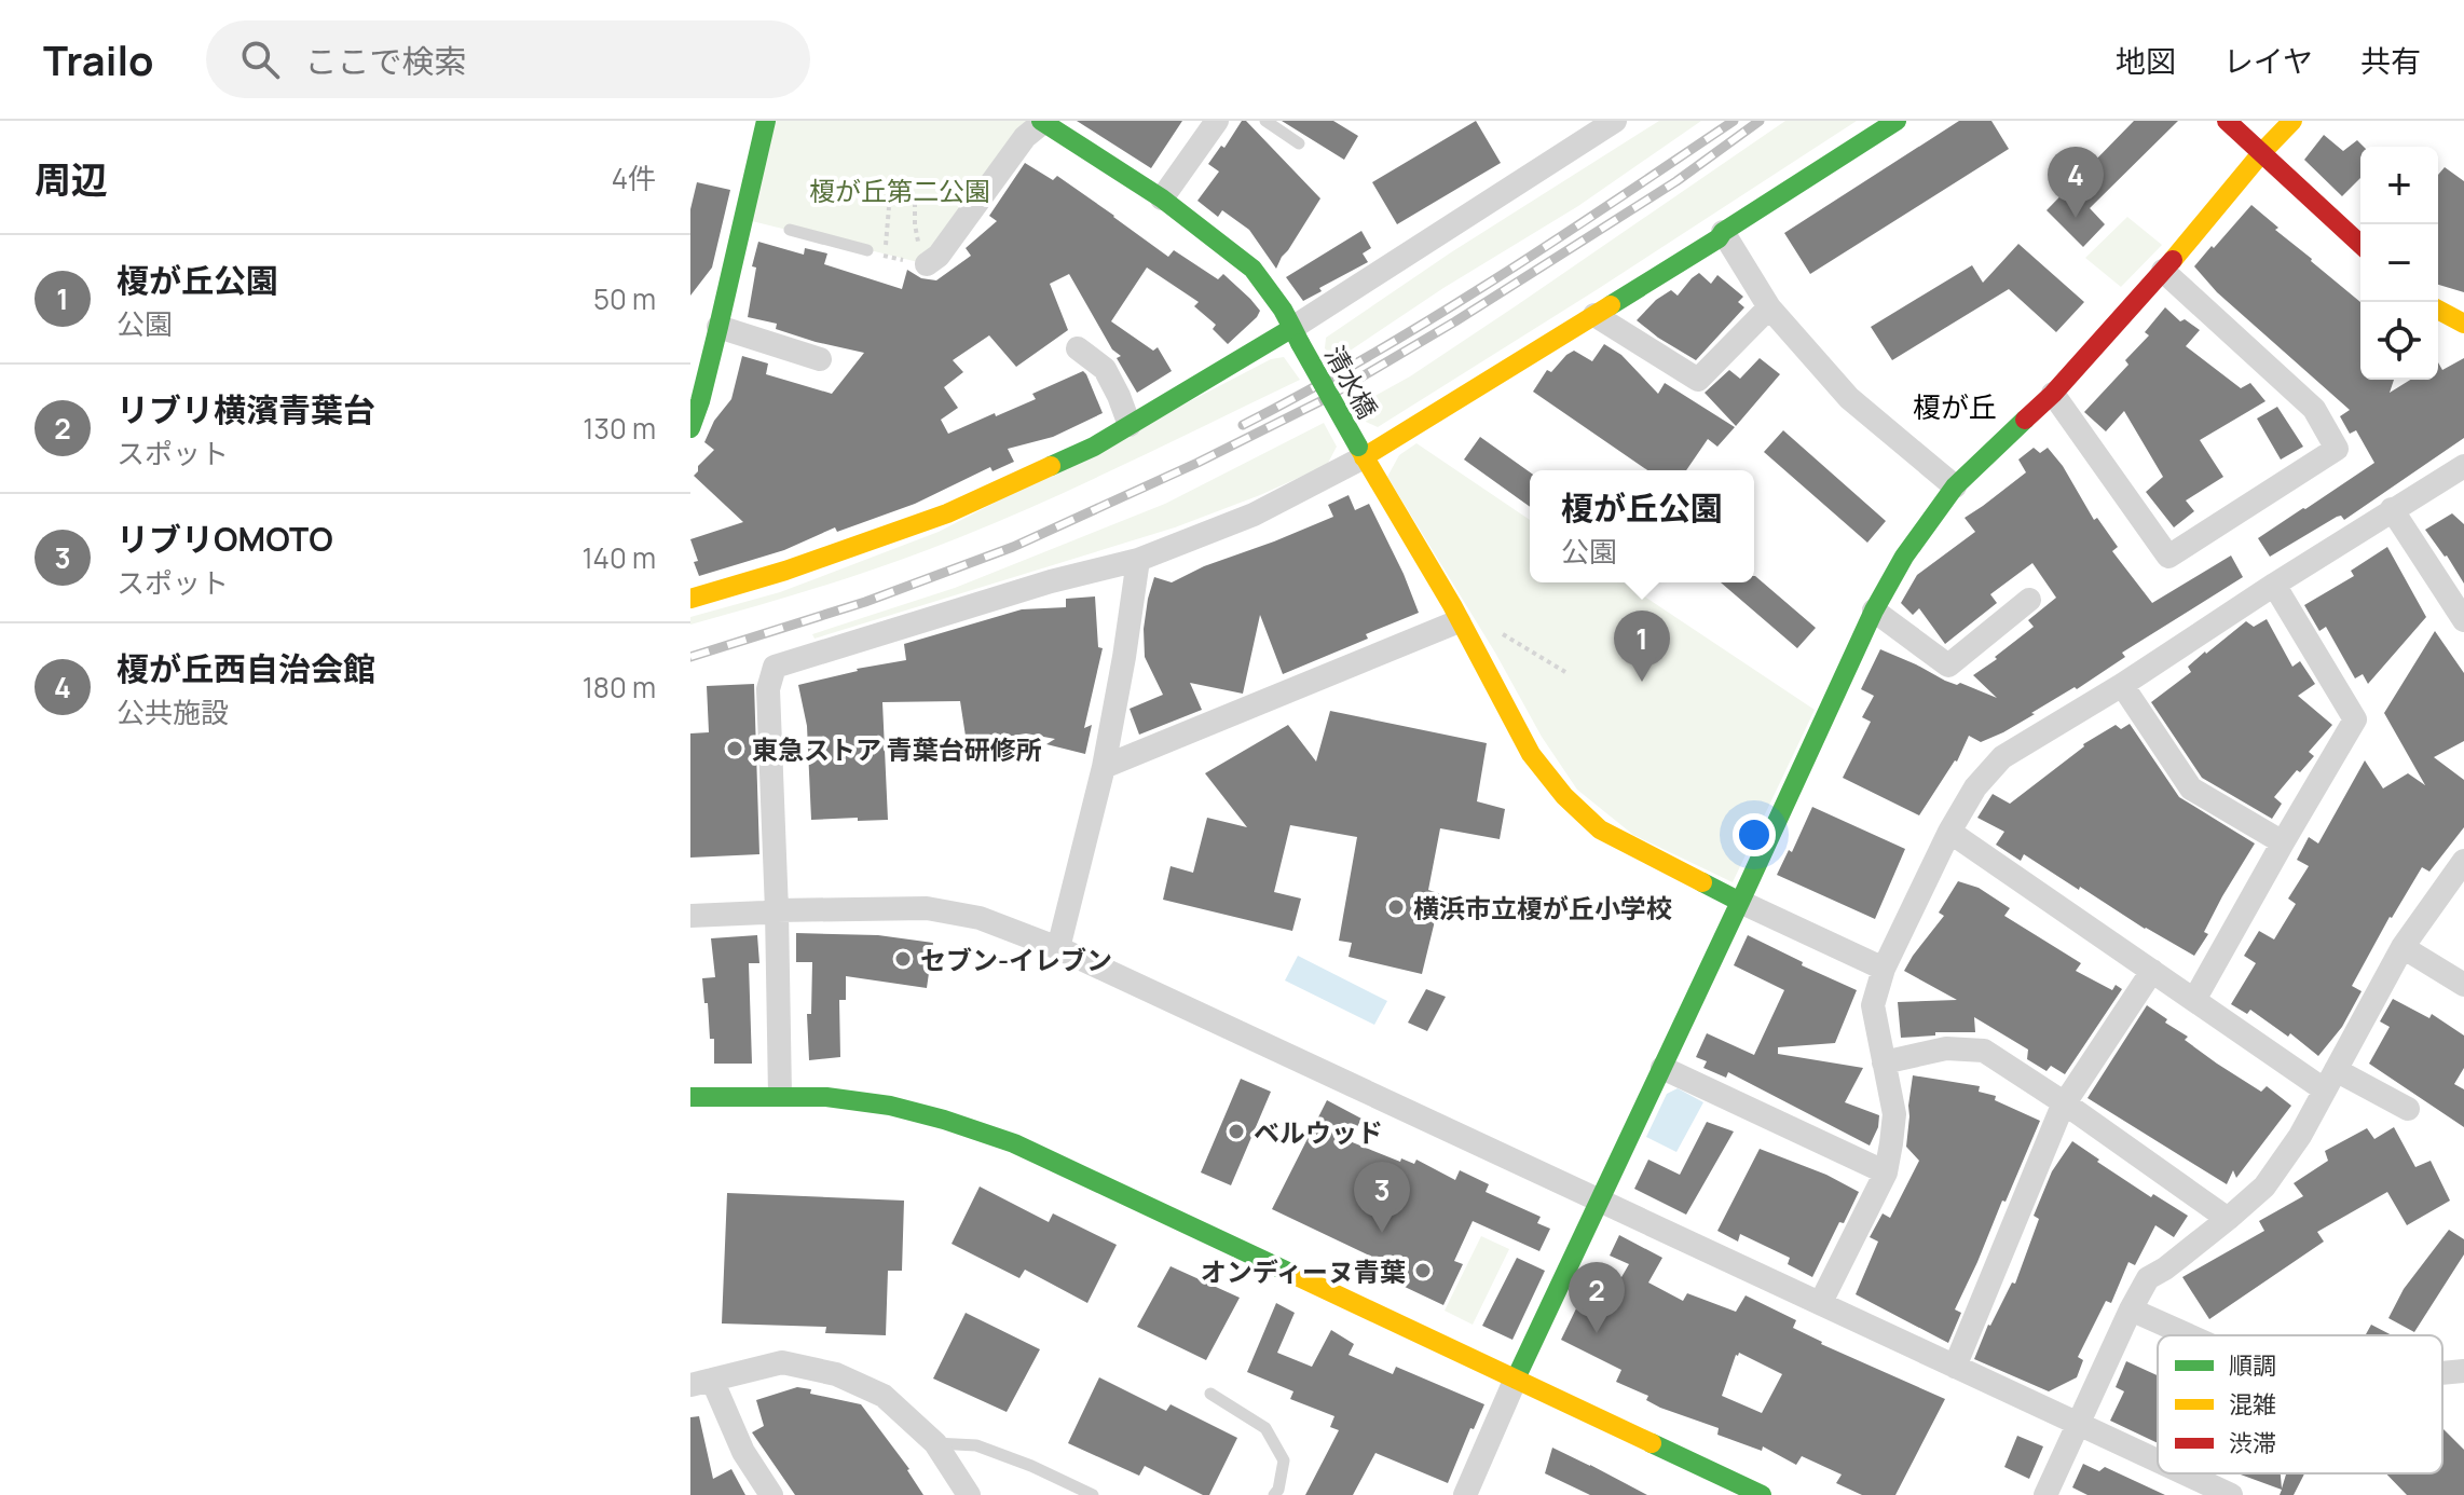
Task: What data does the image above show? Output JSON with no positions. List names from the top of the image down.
{
  "streets": {
    "street": ["清水橋"]
  },
  "districts": ["榎が丘"],
  "parks": ["榎が丘第二公園"],
  "places": [
    "東急ストア 青葉台研修所",
    "横浜市立榎が丘小学校",
    "セブン-イレブン",
    "ベルウッド",
    "オンディーヌ青葉"
  ],
  "legend": ["順調", "混雑", "渋滞"],
  "page": {
    "header": "Trailo",
    "search": "ここで検索",
    "nav": ["地図", "レイヤ", "共有"],
    "heading": ["周辺", "4件"],
    "map_buttons": ["+", "−"],
    "pins": [
      "4",
      "1",
      "3",
      "2"
    ],
    "list": [
      {
        "mark": "1",
        "name": "榎が丘公園",
        "note": "公園",
        "value": "50 m"
      },
      {
        "mark": "2",
        "name": "リブリ横濱青葉台",
        "note": "スポット",
        "value": "130 m"
      },
      {
        "mark": "3",
        "name": "リブリOMOTO",
        "note": "スポット",
        "value": "140 m"
      },
      {
        "mark": "4",
        "name": "榎が丘西自治会館",
        "note": "公共施設",
        "value": "180 m"
      }
    ],
    "popup": ["榎が丘公園", "公園"]
  }
}
